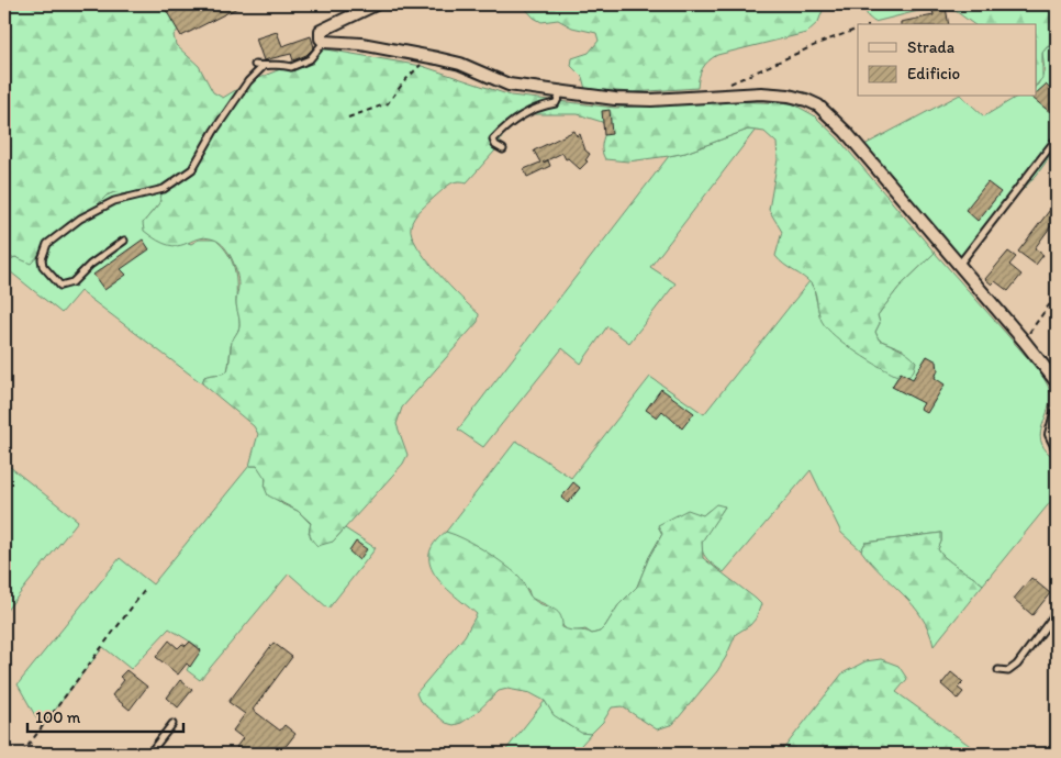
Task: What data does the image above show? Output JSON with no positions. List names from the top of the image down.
{
  "legend": ["Strada", "Edificio"],
  "scale_bar": "100 m"
}
